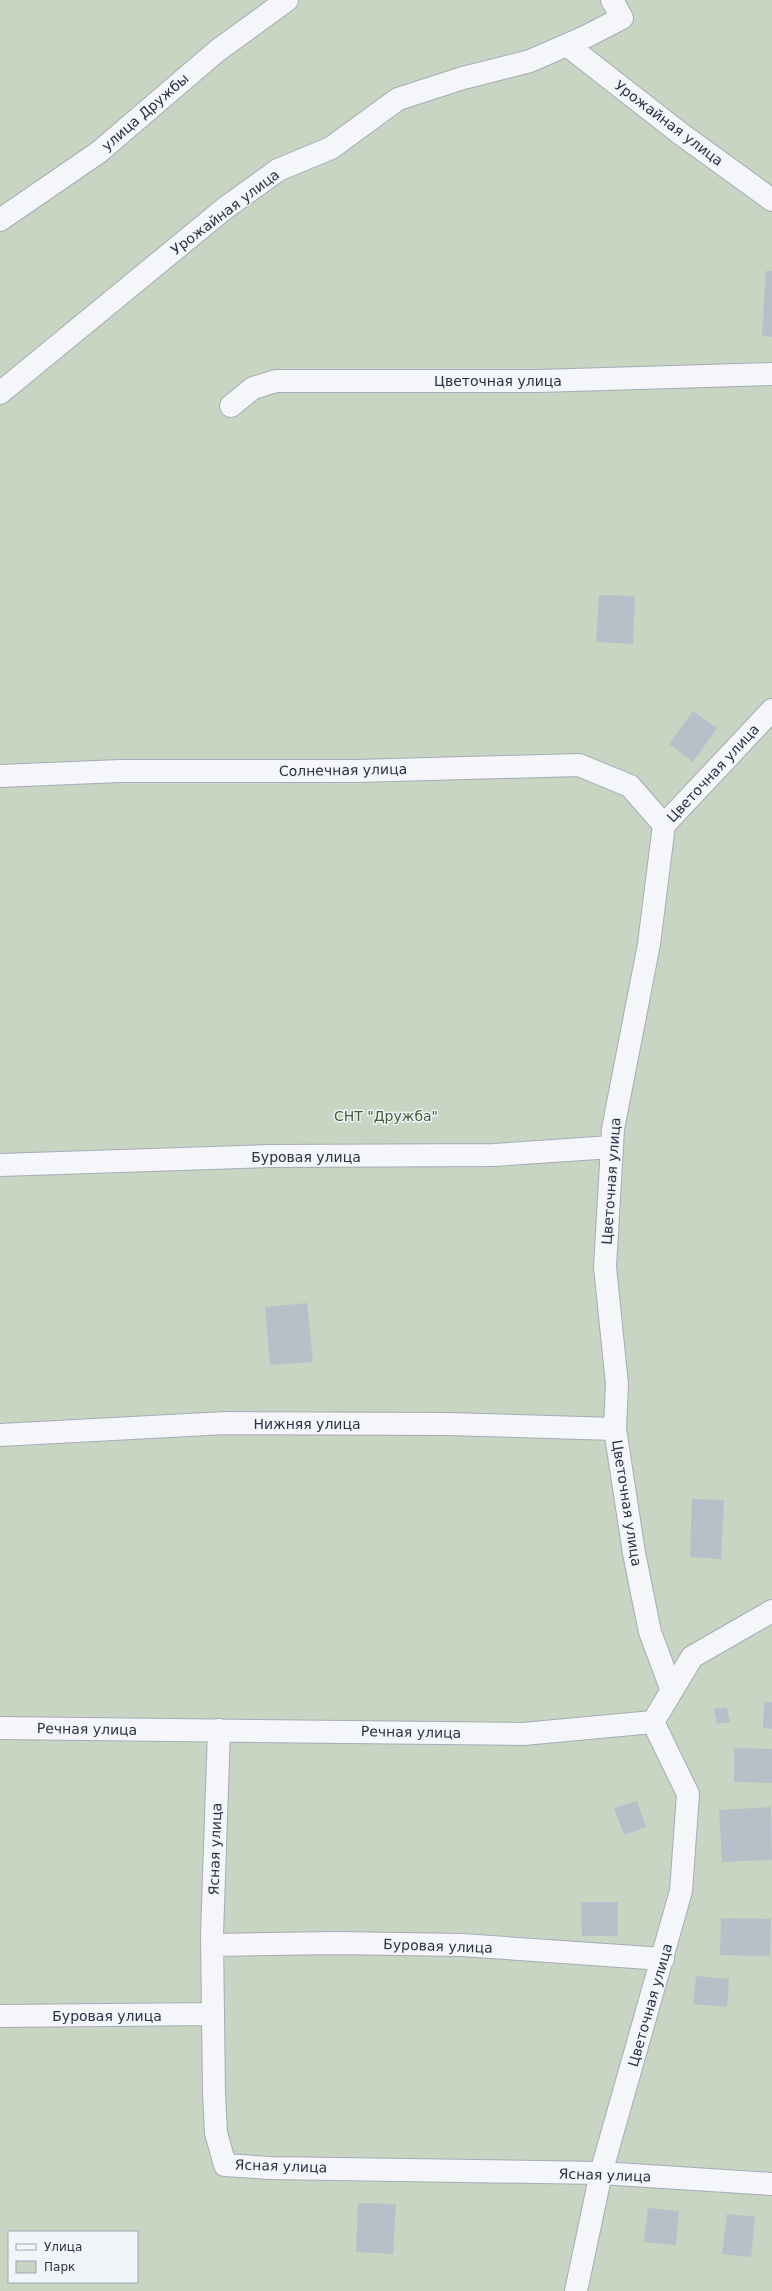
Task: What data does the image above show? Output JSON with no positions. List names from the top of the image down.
{
  "streets": {
    "street": [
      "улица Дружбы",
      "Урожайная улица",
      "Цветочная улица",
      "Солнечная улица",
      "Буровая улица",
      "Нижняя улица",
      "Речная улица",
      "Ясная улица"
    ]
  },
  "crossings": [
    ["Цветочная улица", "Солнечная улица"],
    ["Цветочная улица", "Буровая улица"],
    ["Цветочная улица", "Нижняя улица"],
    ["Цветочная улица", "Речная улица"],
    ["Цветочная улица", "Ясная улица"],
    ["Буровая улица", "Ясная улица"],
    ["Речная улица", "Ясная улица"]
  ],
  "parks": ["СНТ \"Дружба\""],
  "legend": ["Улица", "Парк"]
}
